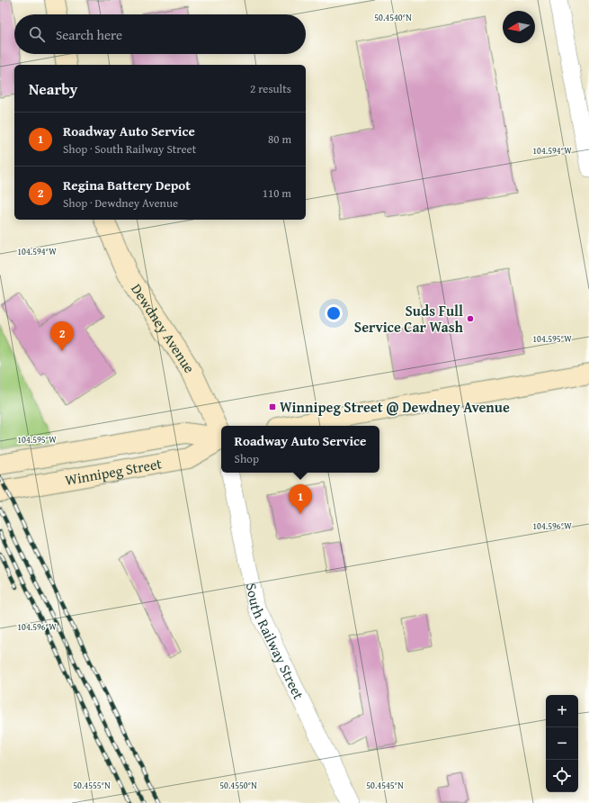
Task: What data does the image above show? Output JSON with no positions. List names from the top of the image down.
{
  "streets": {
    "main road": ["Dewdney Avenue", "Winnipeg Street"],
    "street": ["South Railway Street"]
  },
  "places": {
    "other": ["Suds Full Service Car Wash"],
    "transit": ["Winnipeg Street @ Dewdney Avenue"]
  },
  "north": "left",
  "page": {
    "search": "Search here",
    "heading": ["Nearby", "2 results"],
    "list": [
      {
        "mark": "1",
        "name": "Roadway Auto Service",
        "note": "Shop · South Railway Street",
        "value": "80 m"
      },
      {
        "mark": "2",
        "name": "Regina Battery Depot",
        "note": "Shop · Dewdney Avenue",
        "value": "110 m"
      }
    ],
    "pins": ["2", "1"],
    "popup": ["Roadway Auto Service", "Shop"],
    "map_buttons": ["+", "−"]
  },
  "coordinates": [
    "50.4540°N",
    "104.594°W",
    "104.595°W",
    "104.596°W",
    "50.4555°N",
    "50.4550°N",
    "50.4545°N"
  ]
}
